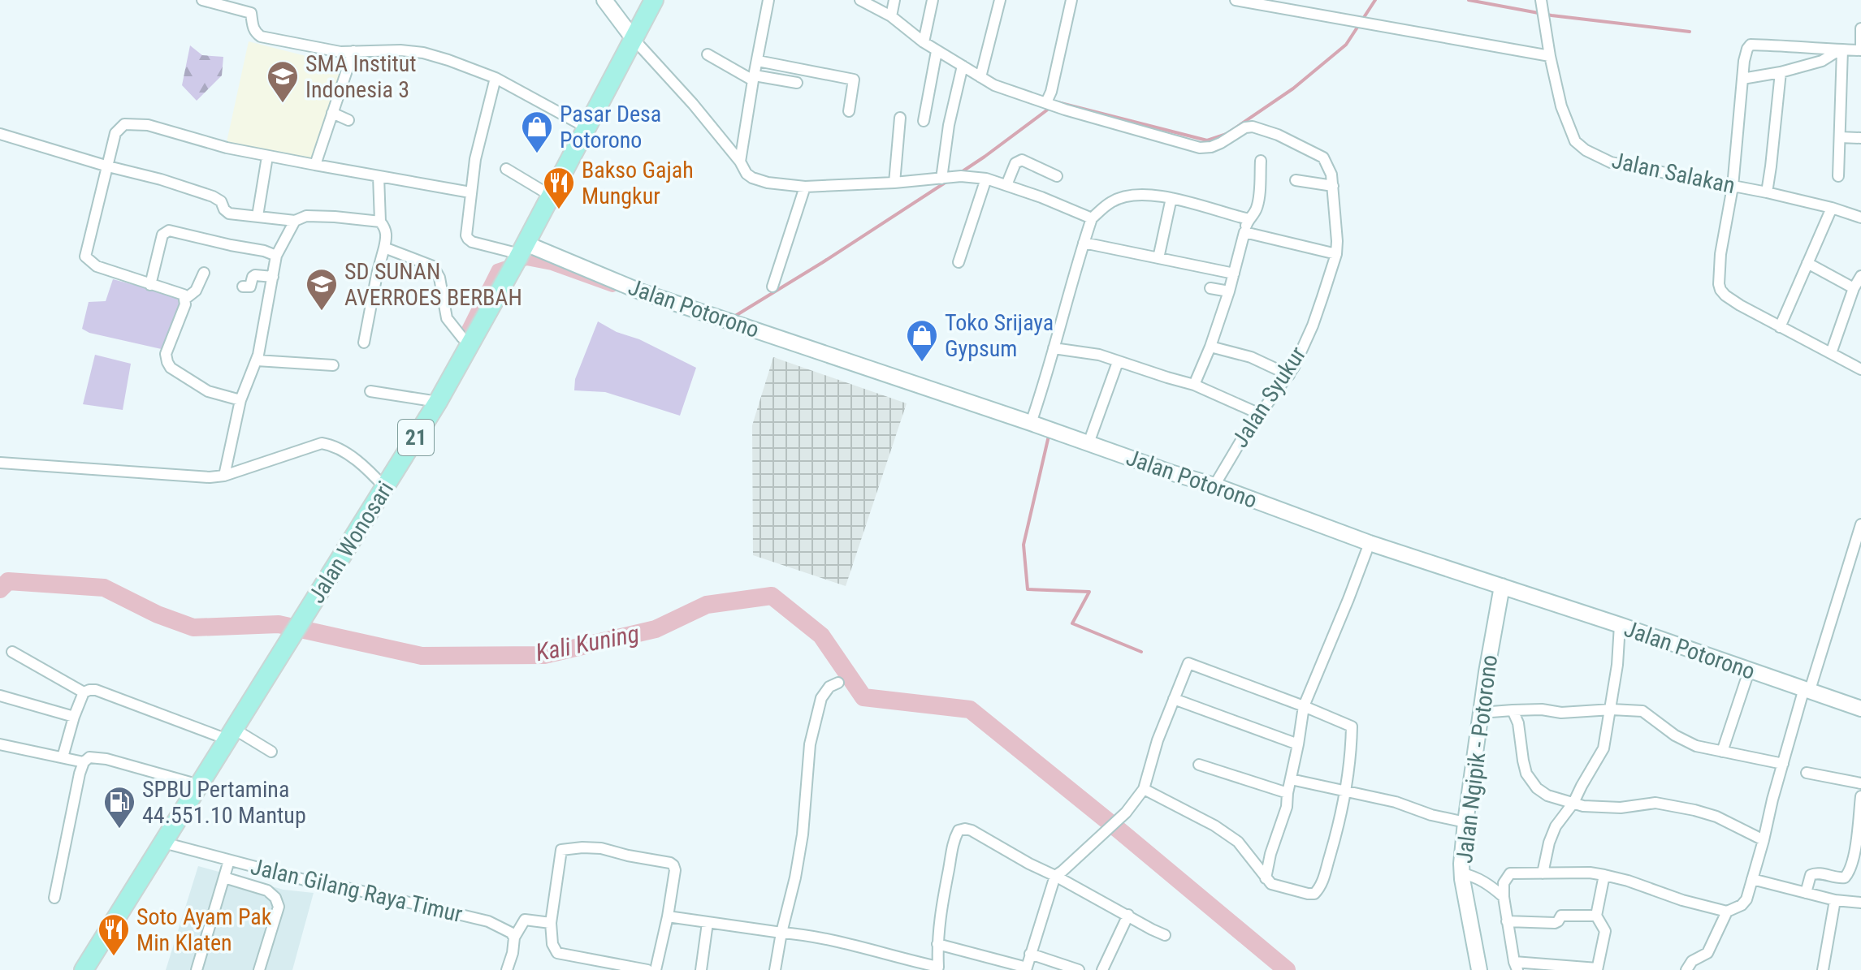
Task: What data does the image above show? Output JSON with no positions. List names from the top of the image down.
{
  "streets": {
    "highway": ["21", "Jalan Wonosari"],
    "street": [
      "Jalan Salakan",
      "Jalan Potorono",
      "Jalan Syukur",
      "Jalan Ngipik - Potorono",
      "Jalan Gilang Raya Timur"
    ]
  },
  "crossings": [
    ["Jalan Potorono", "Jalan Syukur"],
    ["Jalan Potorono", "Jalan Wonosari"],
    ["Jalan Potorono", "Jalan Ngipik - Potorono"],
    ["Jalan Wonosari", "Jalan Gilang Raya Timur"]
  ],
  "water": ["Kali Kuning"],
  "places": {
    "school or university": ["SMA Institut Indonesia 3", "SD SUNAN AVERROES BERBAH"],
    "shop": ["Pasar Desa Potorono", "Toko Srijaya Gypsum"],
    "restaurant": ["Bakso Gajah Mungkur", "Soto Ayam Pak Min Klaten"],
    "fuel station": ["SPBU Pertamina 44.551.10 Mantup"]
  }
}
